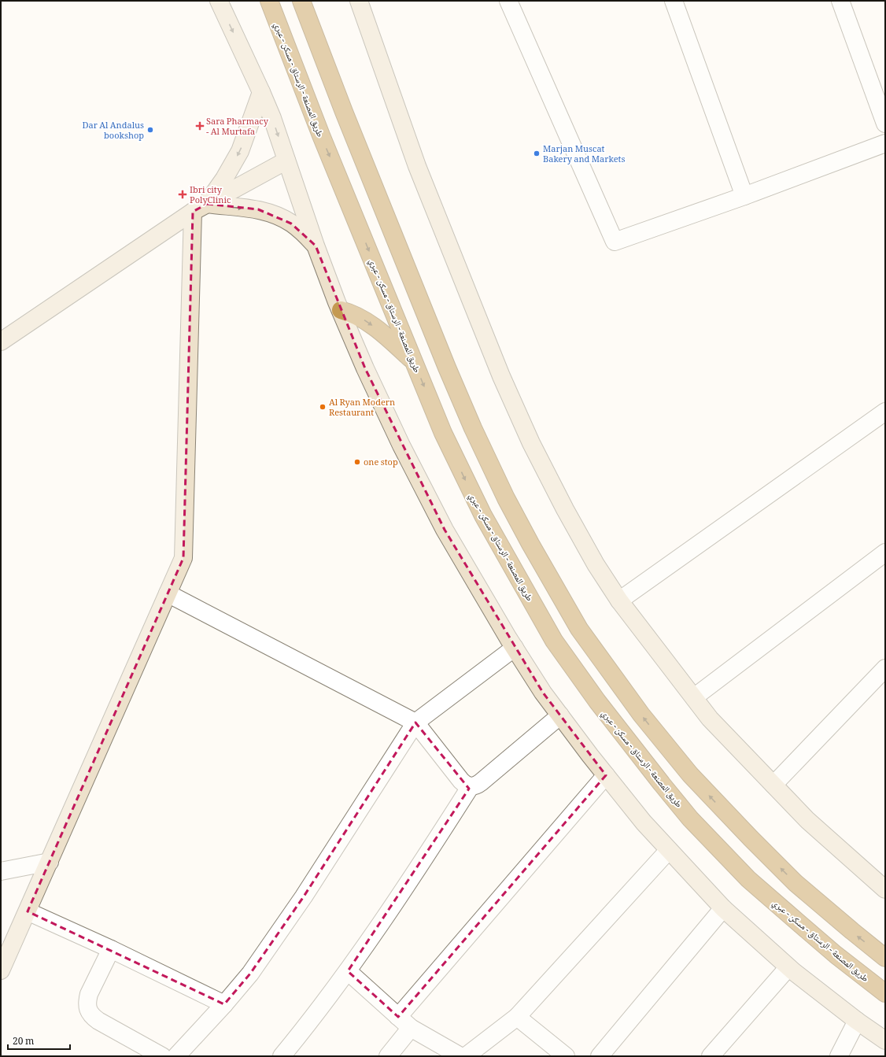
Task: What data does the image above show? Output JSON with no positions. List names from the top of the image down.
{
  "streets": {
    "highway": ["طريق المصنعة - الرستاق - مسكن - عبري"]
  },
  "places": {
    "health": ["Sara Pharmacy - Al Murtafa", "Ibri city PolyClinic"],
    "other": [
      "Dar Al Andalus bookshop",
      "Marjan Muscat Bakery and Markets",
      "Al Ryan Modern Restaurant",
      "one stop"
    ]
  },
  "scale_bar": "20 m"
}
